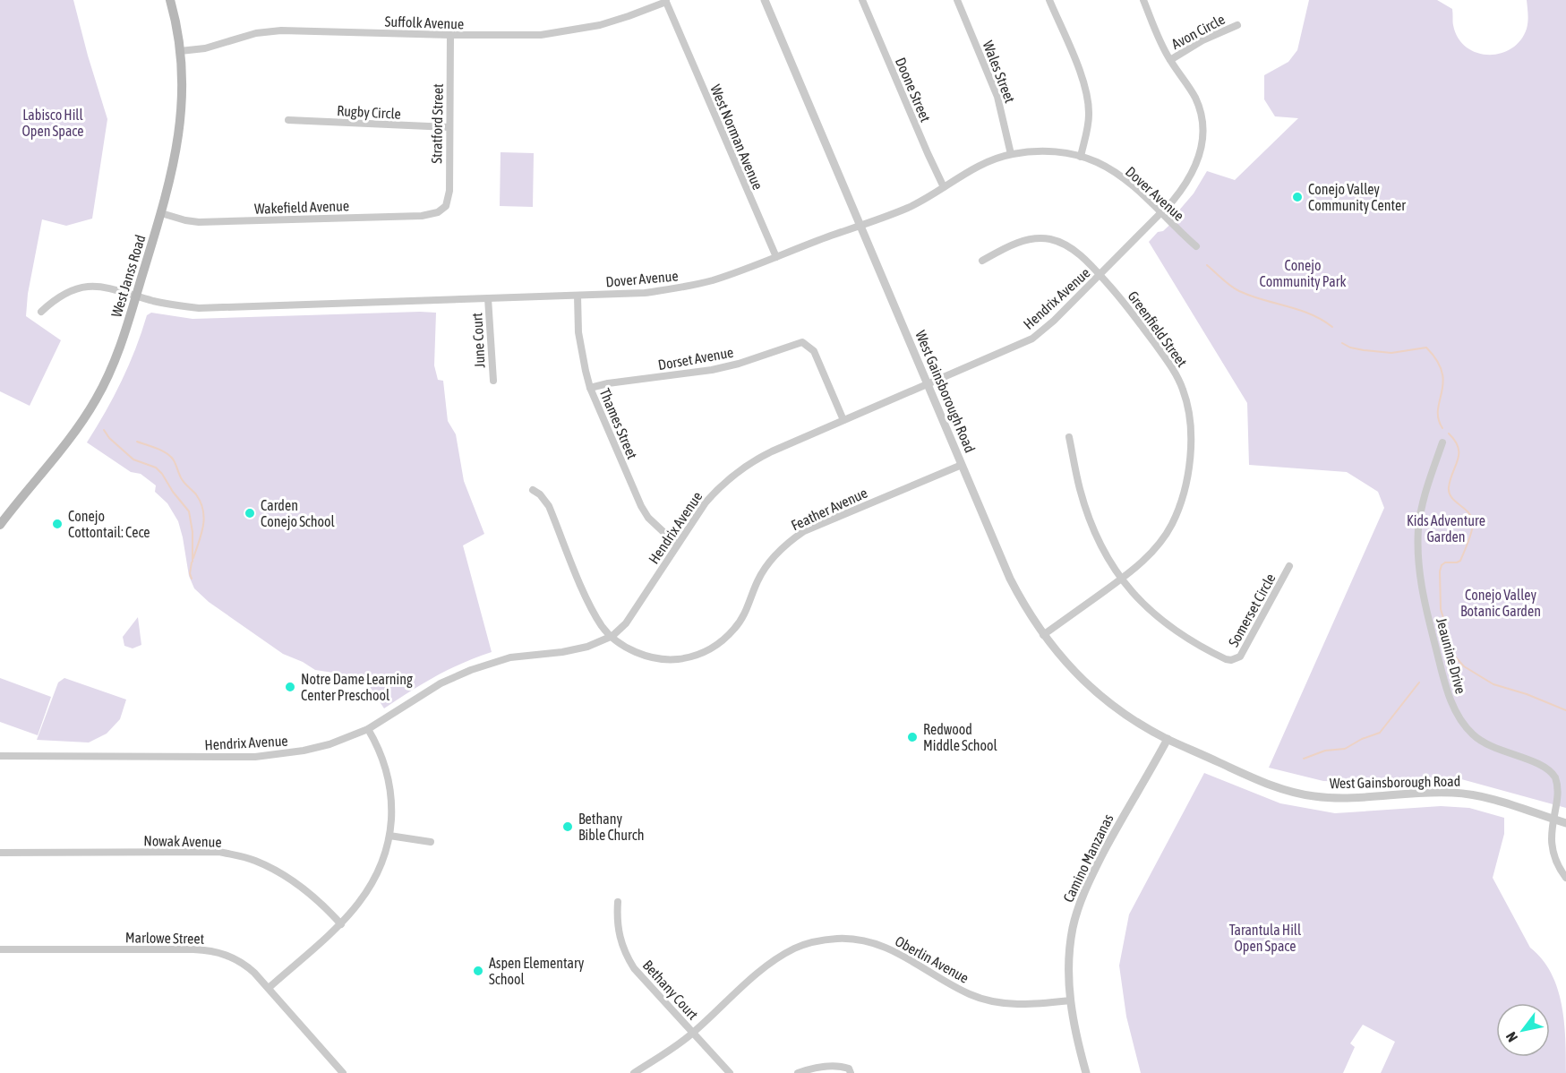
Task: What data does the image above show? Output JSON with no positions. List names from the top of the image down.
{
  "streets": {
    "main road": ["West Janss Road"],
    "street": [
      "Suffolk Avenue",
      "Avon Circle",
      "Wales Street",
      "Doone Street",
      "Rugby Circle",
      "Stratford Street",
      "West Norman Avenue",
      "Dover Avenue",
      "Wakefield Avenue",
      "Hendrix Avenue",
      "Greenfield Street",
      "June Court",
      "Dorset Avenue",
      "West Gainsborough Road",
      "Thames Street",
      "Feather Avenue",
      "Somerset Circle",
      "Jeaunine Drive",
      "Nowak Avenue",
      "Camino Manzanas",
      "Marlowe Street",
      "Oberlin Avenue",
      "Bethany Court"
    ]
  },
  "crossings": [
    ["Suffolk Avenue", "Stratford Street"],
    ["Suffolk Avenue", "West Norman Avenue"],
    ["Suffolk Avenue", "West Janss Road"],
    ["Avon Circle", "Hendrix Avenue"],
    ["Wales Street", "Dover Avenue"],
    ["Doone Street", "Dover Avenue"],
    ["Rugby Circle", "Stratford Street"],
    ["Stratford Street", "Wakefield Avenue"],
    ["West Norman Avenue", "Dover Avenue"],
    ["Dover Avenue", "West Janss Road"],
    ["Dover Avenue", "Hendrix Avenue"],
    ["Dover Avenue", "June Court"],
    ["Dover Avenue", "West Gainsborough Road"],
    ["Dover Avenue", "Thames Street"],
    ["Wakefield Avenue", "West Janss Road"],
    ["Hendrix Avenue", "Greenfield Street"],
    ["Hendrix Avenue", "Dorset Avenue"],
    ["Hendrix Avenue", "West Gainsborough Road"],
    ["Hendrix Avenue", "Thames Street"],
    ["Hendrix Avenue", "Feather Avenue"],
    ["Greenfield Street", "West Gainsborough Road"],
    ["Greenfield Street", "Somerset Circle"],
    ["Dorset Avenue", "Thames Street"],
    ["West Gainsborough Road", "Feather Avenue"],
    ["West Gainsborough Road", "Jeaunine Drive"],
    ["West Gainsborough Road", "Camino Manzanas"],
    ["Camino Manzanas", "Oberlin Avenue"],
    ["Oberlin Avenue", "Bethany Court"]
  ],
  "parks": [
    "Labisco Hill Open Space",
    "Conejo Community Park",
    "Kids Adventure Garden",
    "Conejo Valley Botanic Garden",
    "Tarantula Hill Open Space"
  ],
  "places": [
    "Conejo Valley Community Center",
    "Carden Conejo School",
    "Conejo Cottontail: Cece",
    "Notre Dame Learning Center Preschool",
    "Redwood Middle School",
    "Bethany Bible Church",
    "Aspen Elementary School"
  ],
  "north": "bottom left"
}
